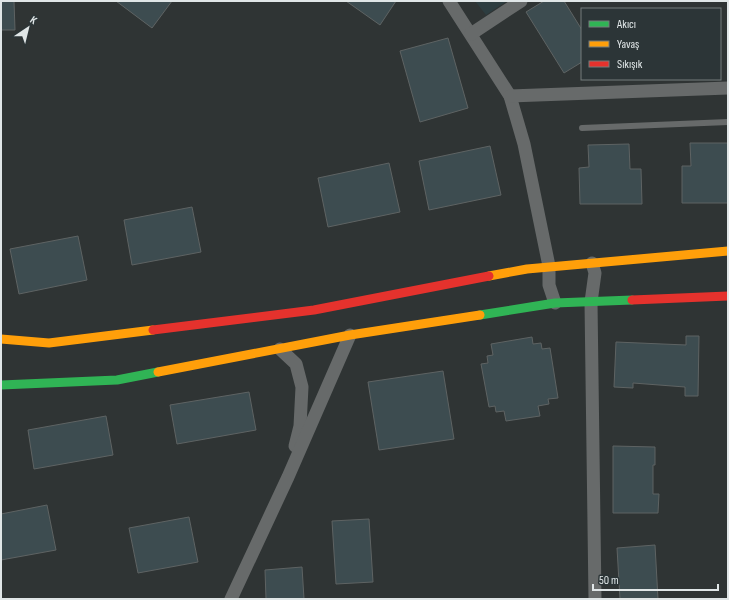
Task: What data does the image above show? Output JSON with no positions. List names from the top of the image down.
{
  "legend": ["Akıcı", "Yavaş", "Sıkışık"],
  "scale_bar": "50 m",
  "north": "top right"
}
